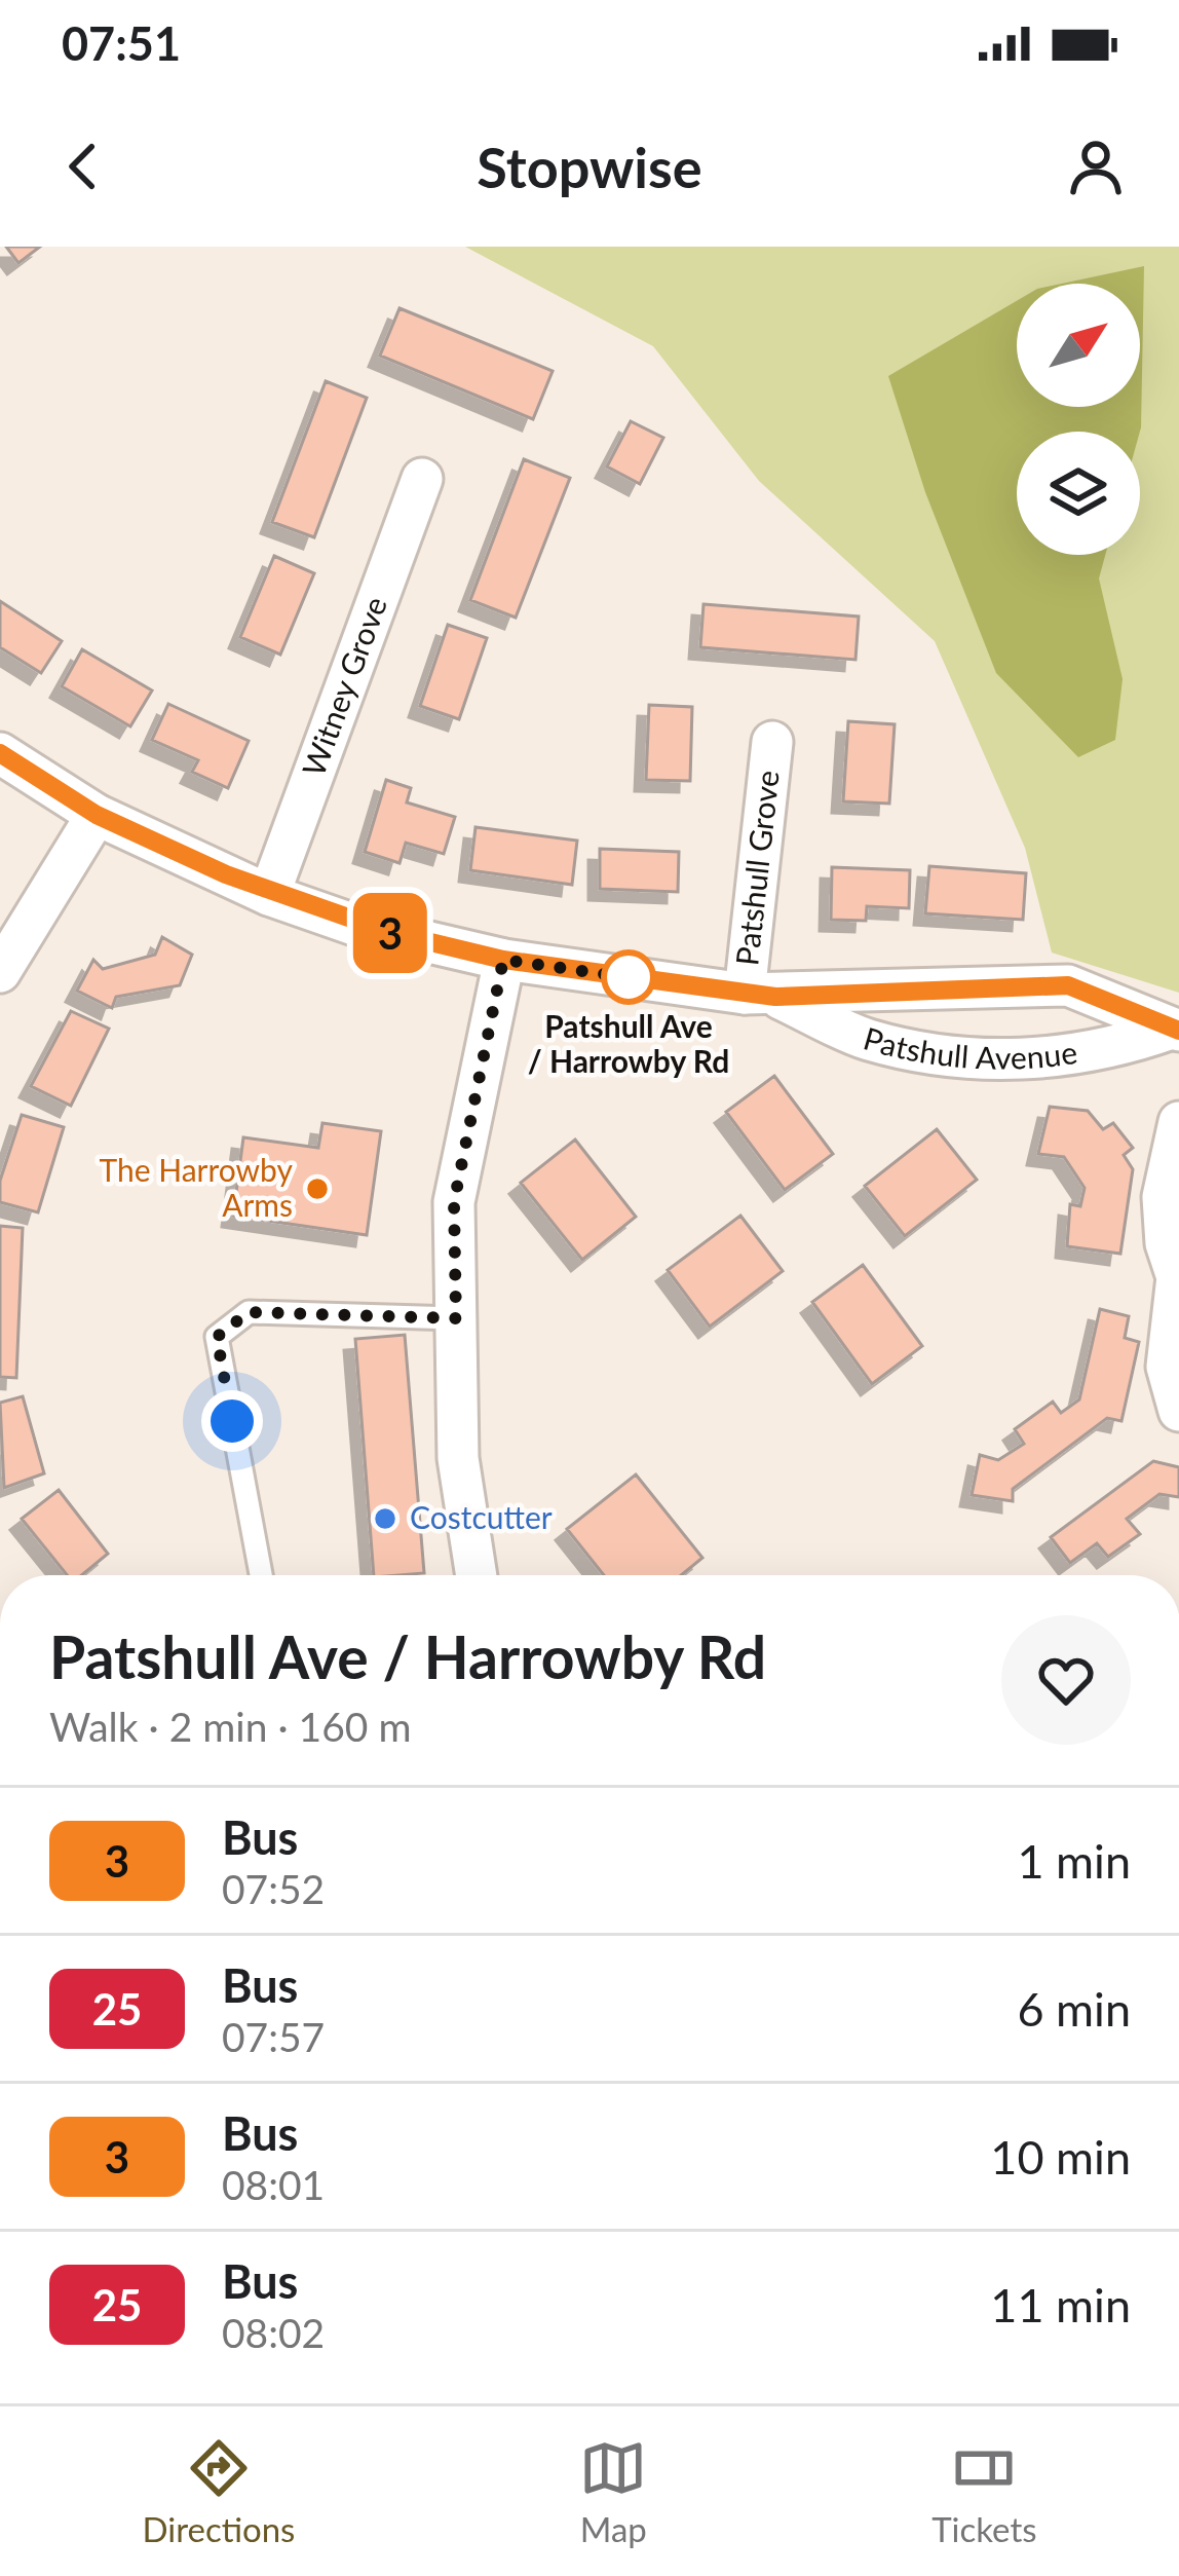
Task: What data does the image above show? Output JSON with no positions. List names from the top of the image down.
{
  "streets": {
    "street": ["Witney Grove", "Patshull Grove", "Patshull Avenue"]
  },
  "crossings": [
    ["Witney Grove", "Patshull Avenue"],
    ["Patshull Grove", "Patshull Avenue"]
  ],
  "places": ["Patshull Ave / Harrowby Rd", "The Harrowby Arms", "Costcutter"],
  "lines": ["bus line 3"],
  "north": "top right",
  "page": {
    "status": "07:51",
    "header": "Stopwise",
    "on_map": "3",
    "heading": ["Patshull Ave / Harrowby Rd", "Walk · 2 min · 160 m"],
    "list": [
      {
        "mark": "3",
        "name": "Bus",
        "note": "07:52",
        "value": "1 min"
      },
      {
        "mark": "25",
        "name": "Bus",
        "note": "07:57",
        "value": "6 min"
      },
      {
        "mark": "3",
        "name": "Bus",
        "note": "08:01",
        "value": "10 min"
      },
      {
        "mark": "25",
        "name": "Bus",
        "note": "08:02",
        "value": "11 min"
      }
    ],
    "tabs": ["Directions", "Map", "Tickets"]
  }
}
